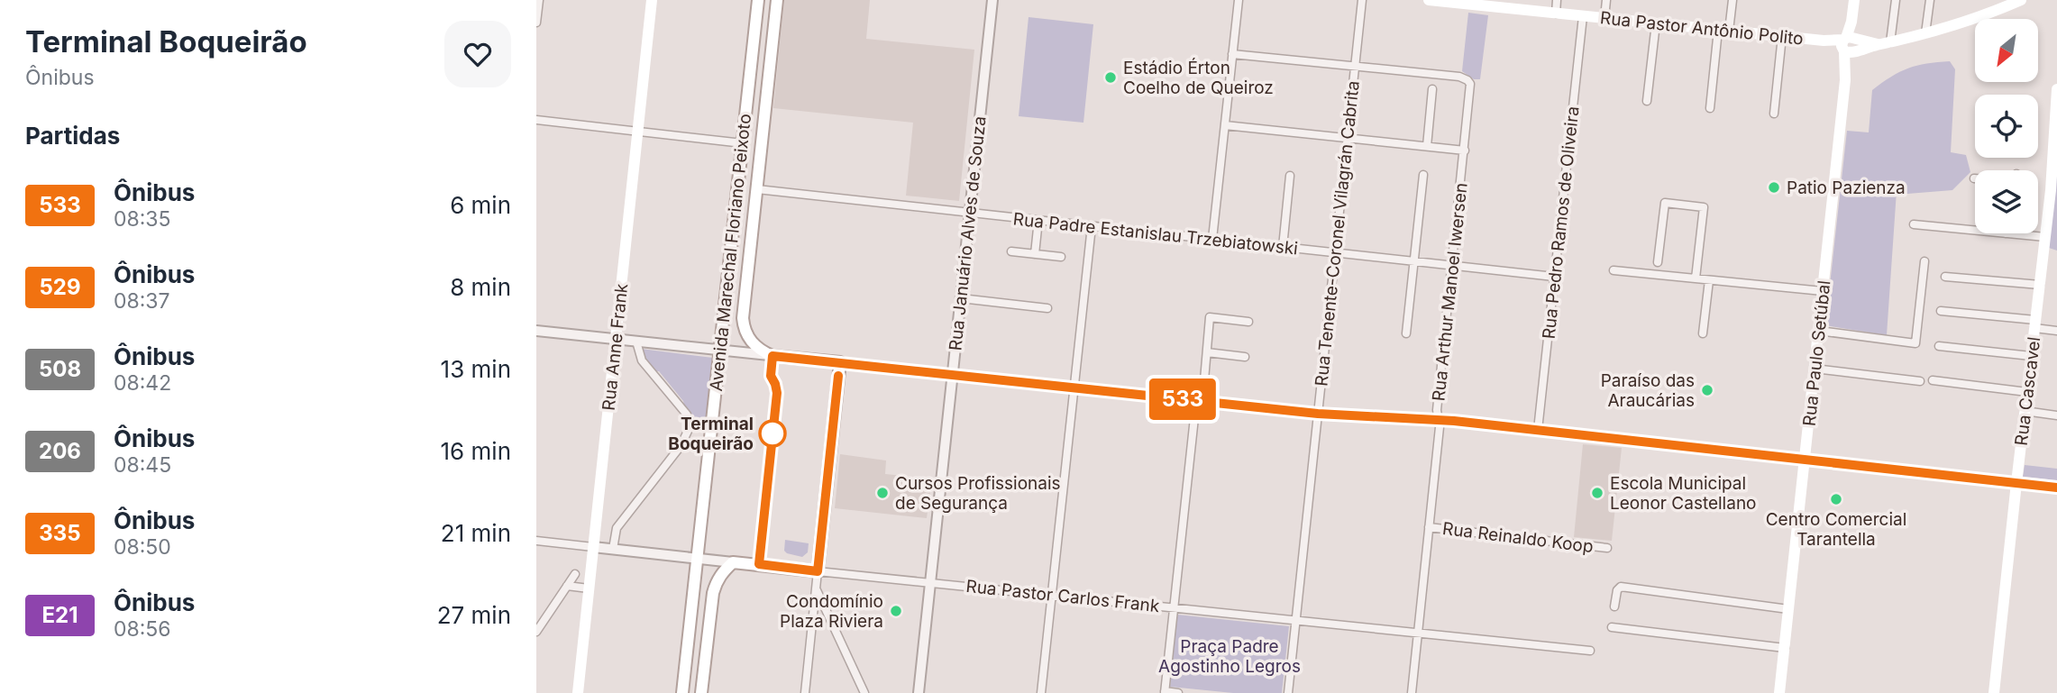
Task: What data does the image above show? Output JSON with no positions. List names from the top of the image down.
{
  "streets": {
    "main road": [
      "Rua Pastor Antônio Polito",
      "Avenida Marechal Floriano Peixoto",
      "Rua Anne Frank",
      "Rua Paulo Setúbal",
      "Rua Cascavel",
      "Rua Pastor Carlos Frank"
    ],
    "street": [
      "Rua Pedro Ramos de Oliveira",
      "Rua Januário Alves de Souza",
      "Rua Padre Estanislau Trzebiatowski",
      "Rua Tenente-Coronel Vilagrán Cabrita",
      "Rua Arthur Manoel Iwersen",
      "Rua Reinaldo Koop"
    ]
  },
  "crossings": [
    ["Rua Pastor Antônio Polito", "Rua Pedro Ramos de Oliveira"],
    ["Rua Pastor Antônio Polito", "Rua Paulo Setúbal"],
    ["Rua Pedro Ramos de Oliveira", "Rua Padre Estanislau Trzebiatowski"],
    ["Rua Januário Alves de Souza", "Rua Padre Estanislau Trzebiatowski"],
    ["Rua Januário Alves de Souza", "Rua Pastor Carlos Frank"],
    ["Rua Padre Estanislau Trzebiatowski", "Rua Tenente-Coronel Vilagrán Cabrita"],
    ["Rua Padre Estanislau Trzebiatowski", "Avenida Marechal Floriano Peixoto"],
    ["Rua Padre Estanislau Trzebiatowski", "Rua Arthur Manoel Iwersen"],
    ["Rua Tenente-Coronel Vilagrán Cabrita", "Rua Arthur Manoel Iwersen"],
    ["Rua Tenente-Coronel Vilagrán Cabrita", "Rua Pastor Carlos Frank"],
    ["Avenida Marechal Floriano Peixoto", "Rua Pastor Carlos Frank"],
    ["Rua Arthur Manoel Iwersen", "Rua Reinaldo Koop"],
    ["Rua Arthur Manoel Iwersen", "Rua Pastor Carlos Frank"],
    ["Rua Anne Frank", "Rua Pastor Carlos Frank"]
  ],
  "parks": ["Praça Padre Agostinho Legros"],
  "places": [
    "Estádio Érton Coelho de Queiroz",
    "Patio Pazienza",
    "Paraíso das Araucárias",
    "Terminal Boqueirão",
    "Cursos Profissionais de Segurança",
    "Escola Municipal Leonor Castellano",
    "Centro Comercial Tarantella",
    "Condomínio Plaza Riviera"
  ],
  "lines": ["bus line 533"],
  "north": "bottom left",
  "page": {
    "heading": [
      ["Terminal Boqueirão", "Ônibus"],
      "Partidas"
    ],
    "on_map": "533",
    "list": [
      {
        "mark": "533",
        "name": "Ônibus",
        "note": "08:35",
        "value": "6 min"
      },
      {
        "mark": "529",
        "name": "Ônibus",
        "note": "08:37",
        "value": "8 min"
      },
      {
        "mark": "508",
        "name": "Ônibus",
        "note": "08:42",
        "value": "13 min"
      },
      {
        "mark": "206",
        "name": "Ônibus",
        "note": "08:45",
        "value": "16 min"
      },
      {
        "mark": "335",
        "name": "Ônibus",
        "note": "08:50",
        "value": "21 min"
      },
      {
        "mark": "E21",
        "name": "Ônibus",
        "note": "08:56",
        "value": "27 min"
      }
    ]
  }
}
